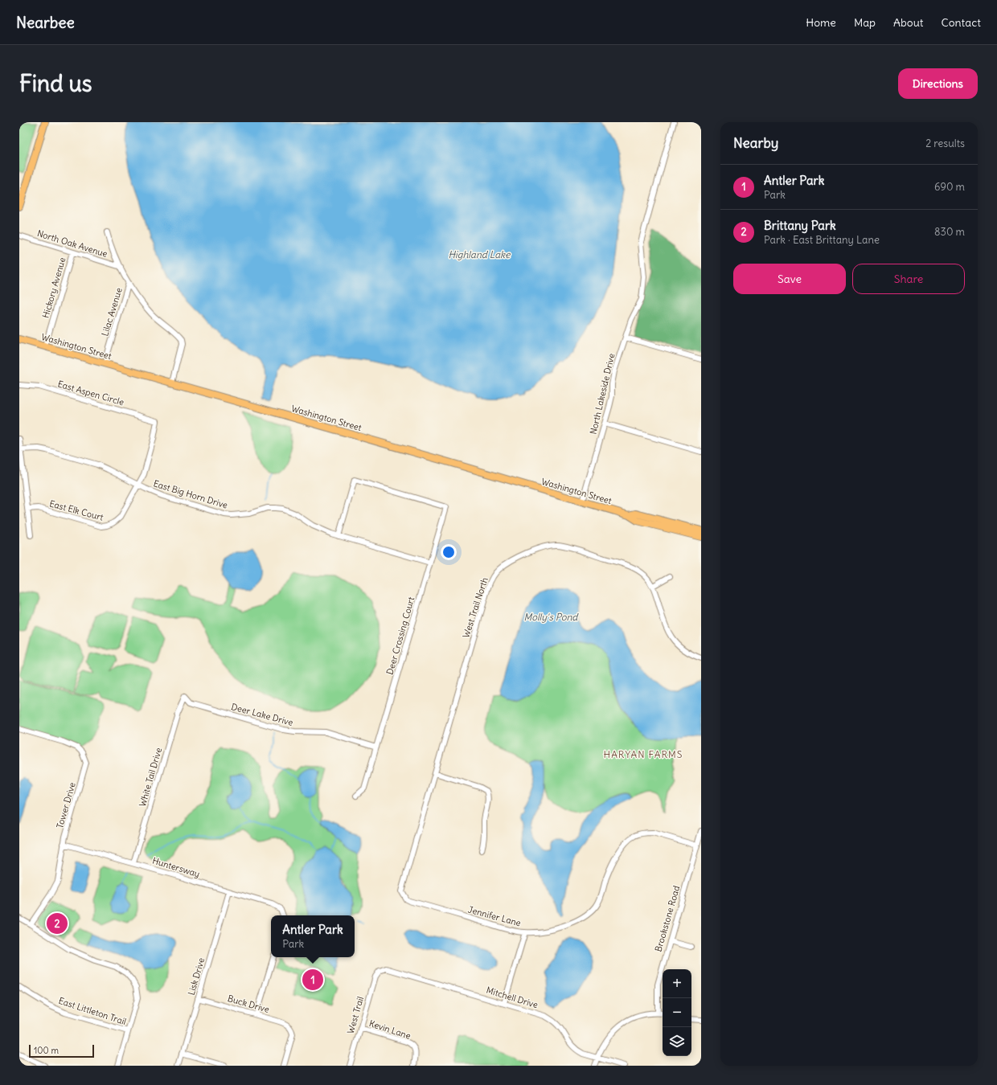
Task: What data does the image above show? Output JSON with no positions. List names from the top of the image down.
{
  "streets": {
    "main road": ["Washington Street"],
    "street": [
      "North Oak Avenue",
      "Hickory Avenue",
      "Lilac Avenue",
      "East Aspen Circle",
      "North Lakeside Drive",
      "East Big Horn Drive",
      "East Elk Court",
      "West Trail North",
      "Deer Crossing Court",
      "Deer Lake Drive",
      "White Tail Drive",
      "Tower Drive",
      "Huntersway",
      "Jennifer Lane",
      "Brookstone Road",
      "Lisk Drive",
      "Mitchell Drive",
      "Buck Drive",
      "East Littleton Trail",
      "West Trail",
      "Kevin Lane"
    ]
  },
  "crossings": [
    ["North Oak Avenue", "Hickory Avenue"],
    ["Hickory Avenue", "Washington Street"],
    ["Lilac Avenue", "Washington Street"],
    ["Washington Street", "North Lakeside Drive"],
    ["East Aspen Circle", "East Elk Court"],
    ["East Big Horn Drive", "East Elk Court"],
    ["East Big Horn Drive", "Deer Crossing Court"],
    ["West Trail North", "Jennifer Lane"],
    ["Deer Crossing Court", "Deer Lake Drive"],
    ["Deer Lake Drive", "White Tail Drive"],
    ["White Tail Drive", "Huntersway"],
    ["Tower Drive", "Huntersway"],
    ["Huntersway", "Lisk Drive"],
    ["Jennifer Lane", "Brookstone Road"],
    ["Lisk Drive", "Buck Drive"],
    ["Mitchell Drive", "West Trail"],
    ["West Trail", "Kevin Lane"]
  ],
  "districts": ["HARYAN FARMS"],
  "water": ["Highland Lake", "Molly's Pond"],
  "scale_bar": "100 m",
  "page": {
    "header": "Nearbee",
    "nav": [
      "Home",
      "Map",
      "About",
      "Contact"
    ],
    "buttons": [
      "Directions",
      ["Save", "Share"]
    ],
    "title": "Find us",
    "heading": ["Nearby", "2 results"],
    "list": [
      {
        "mark": "1",
        "name": "Antler Park",
        "note": "Park",
        "value": "690 m"
      },
      {
        "mark": "2",
        "name": "Brittany Park",
        "note": "Park · East Brittany Lane",
        "value": "830 m"
      }
    ],
    "pins": ["2", "1"],
    "popup": ["Antler Park", "Park"],
    "map_buttons": ["+", "−"],
    "scale": "100 m"
  }
}
